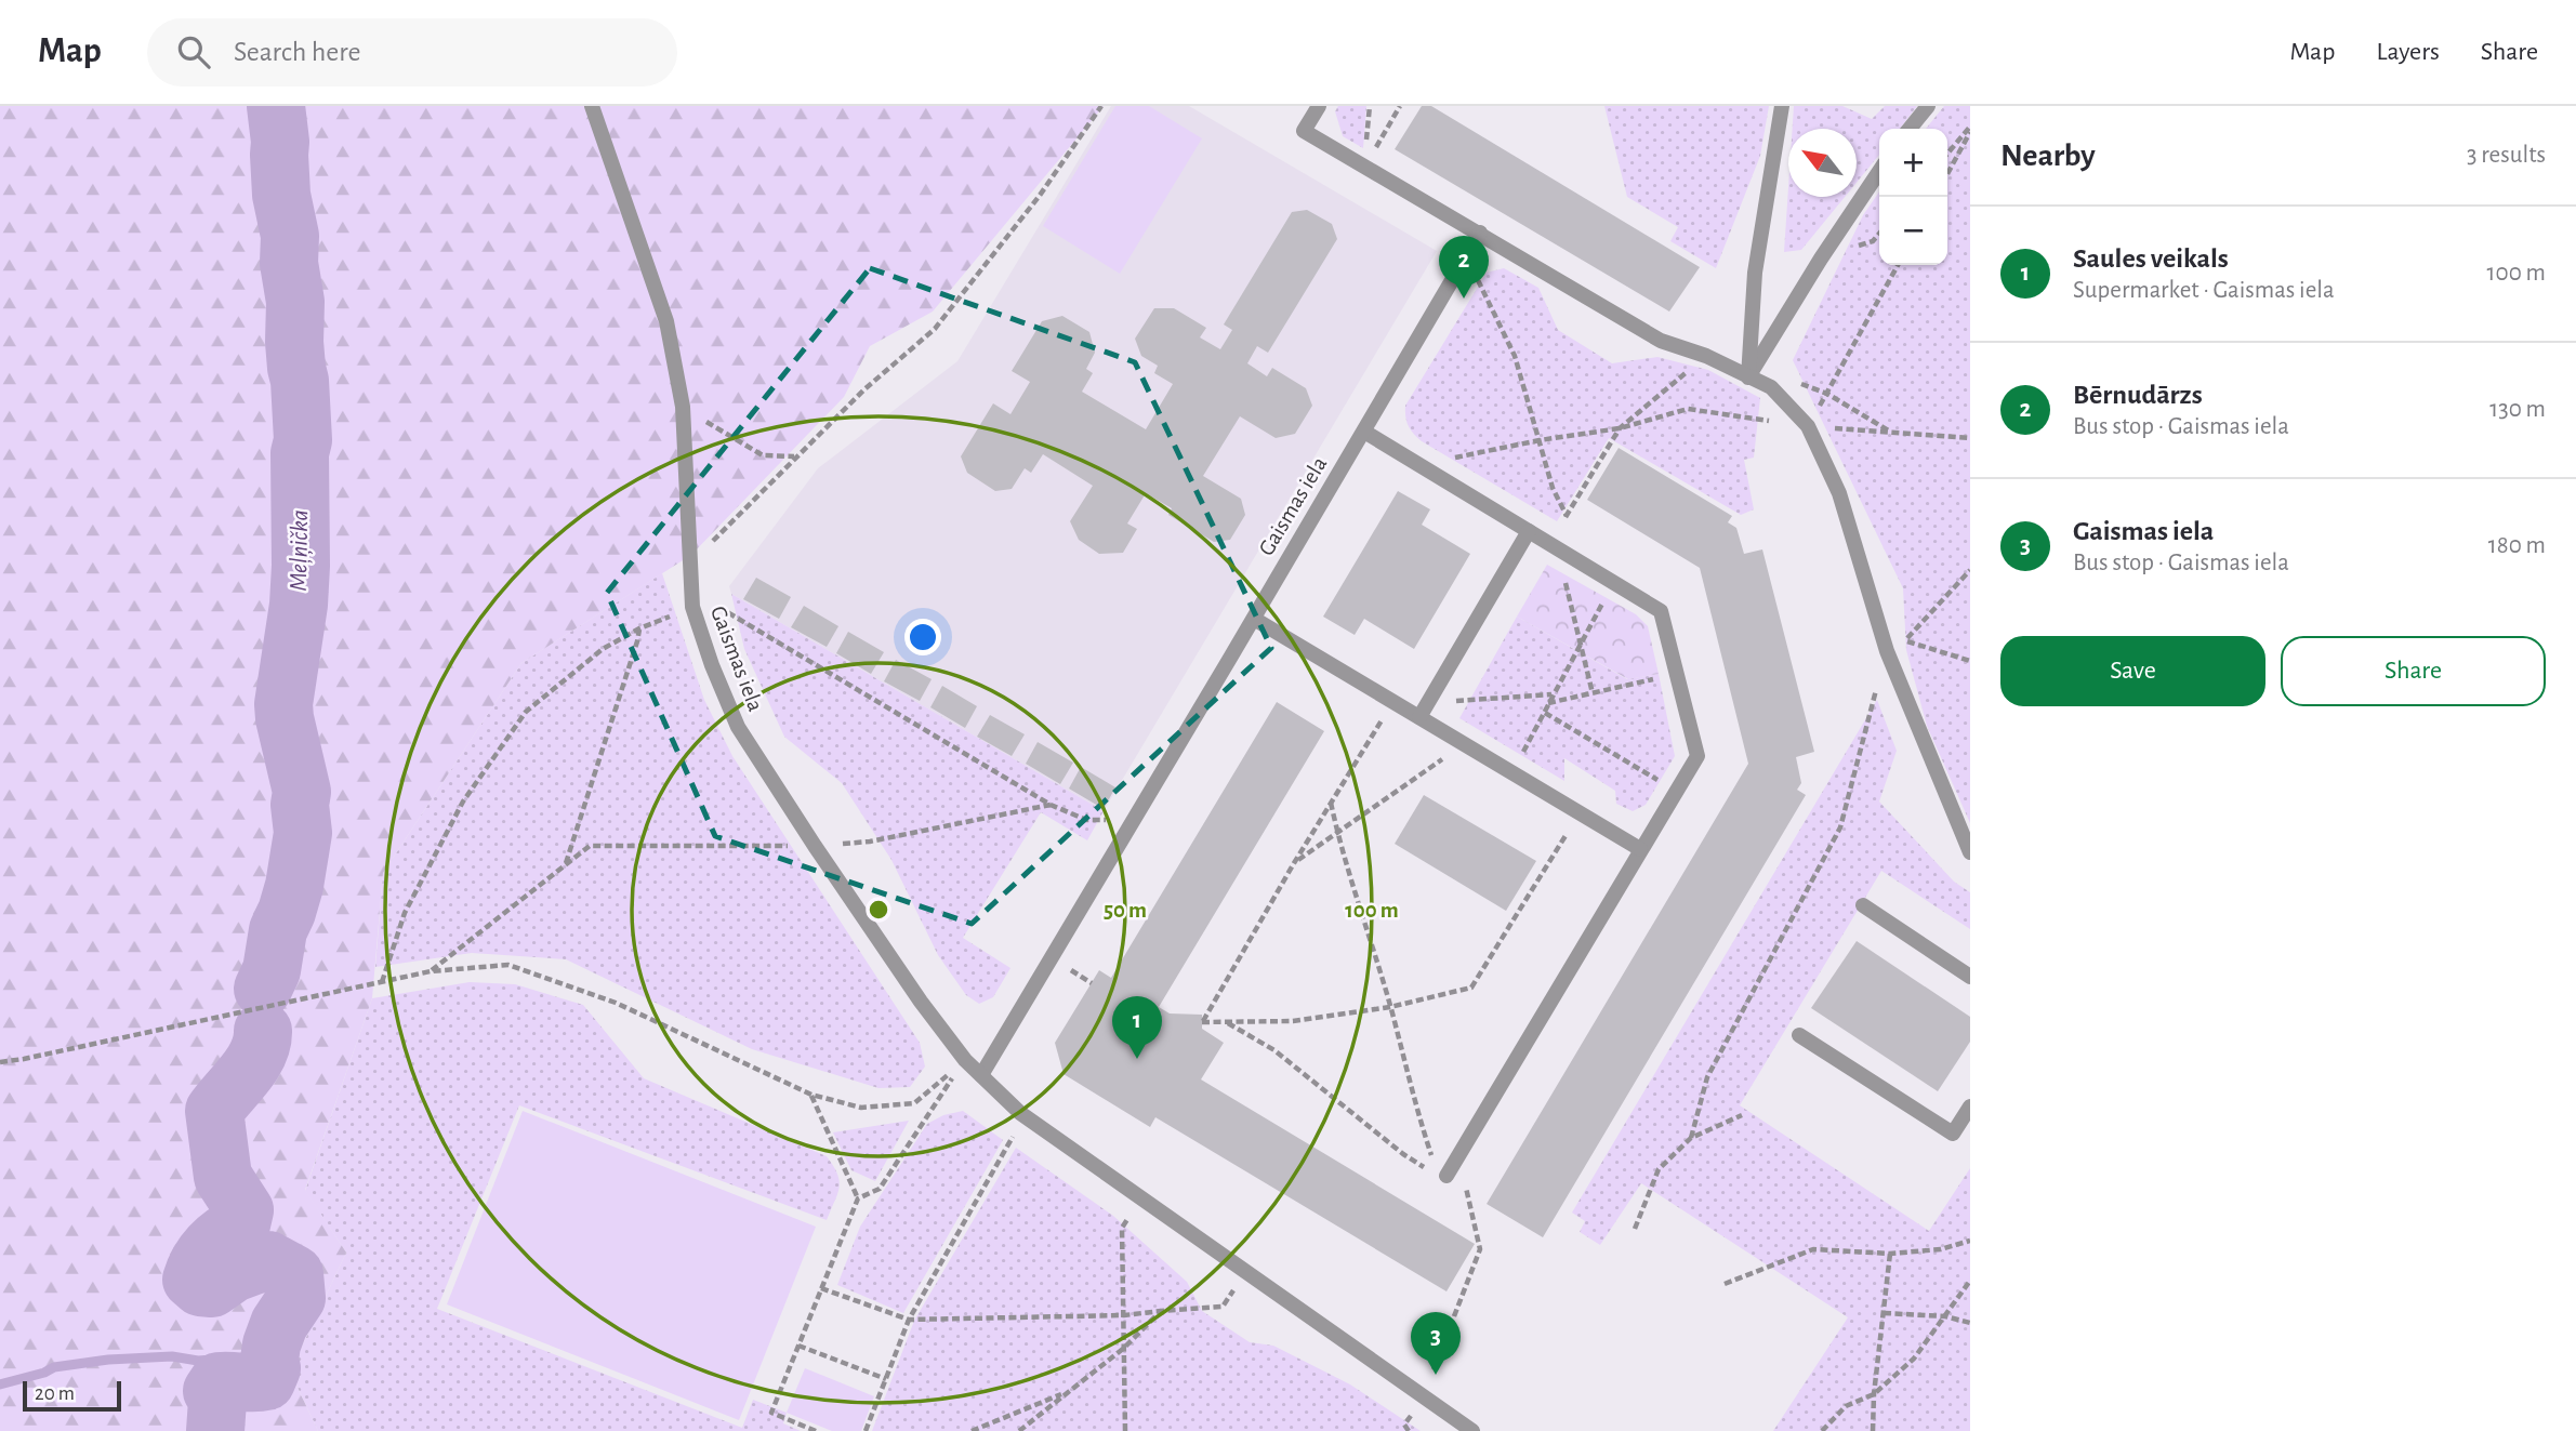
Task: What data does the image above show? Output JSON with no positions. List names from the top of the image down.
{
  "streets": {
    "street": ["Gaismas iela"]
  },
  "water": ["Meļņička"],
  "scale_bar": "20 m",
  "north": "top left",
  "page": {
    "header": "Map",
    "search": "Search here",
    "nav": ["Map", "Layers", "Share"],
    "heading": ["Nearby", "3 results"],
    "map_buttons": ["+", "−"],
    "list": [
      {
        "mark": "1",
        "name": "Saules veikals",
        "note": "Supermarket · Gaismas iela",
        "value": "100 m"
      },
      {
        "mark": "2",
        "name": "Bērnudārzs",
        "note": "Bus stop · Gaismas iela",
        "value": "130 m"
      },
      {
        "mark": "3",
        "name": "Gaismas iela",
        "note": "Bus stop · Gaismas iela",
        "value": "180 m"
      }
    ],
    "pins": ["2", "1", "3"],
    "buttons": ["Save", "Share"],
    "scale": "20 m"
  },
  "rings": ["50 m", "100 m"]
}
